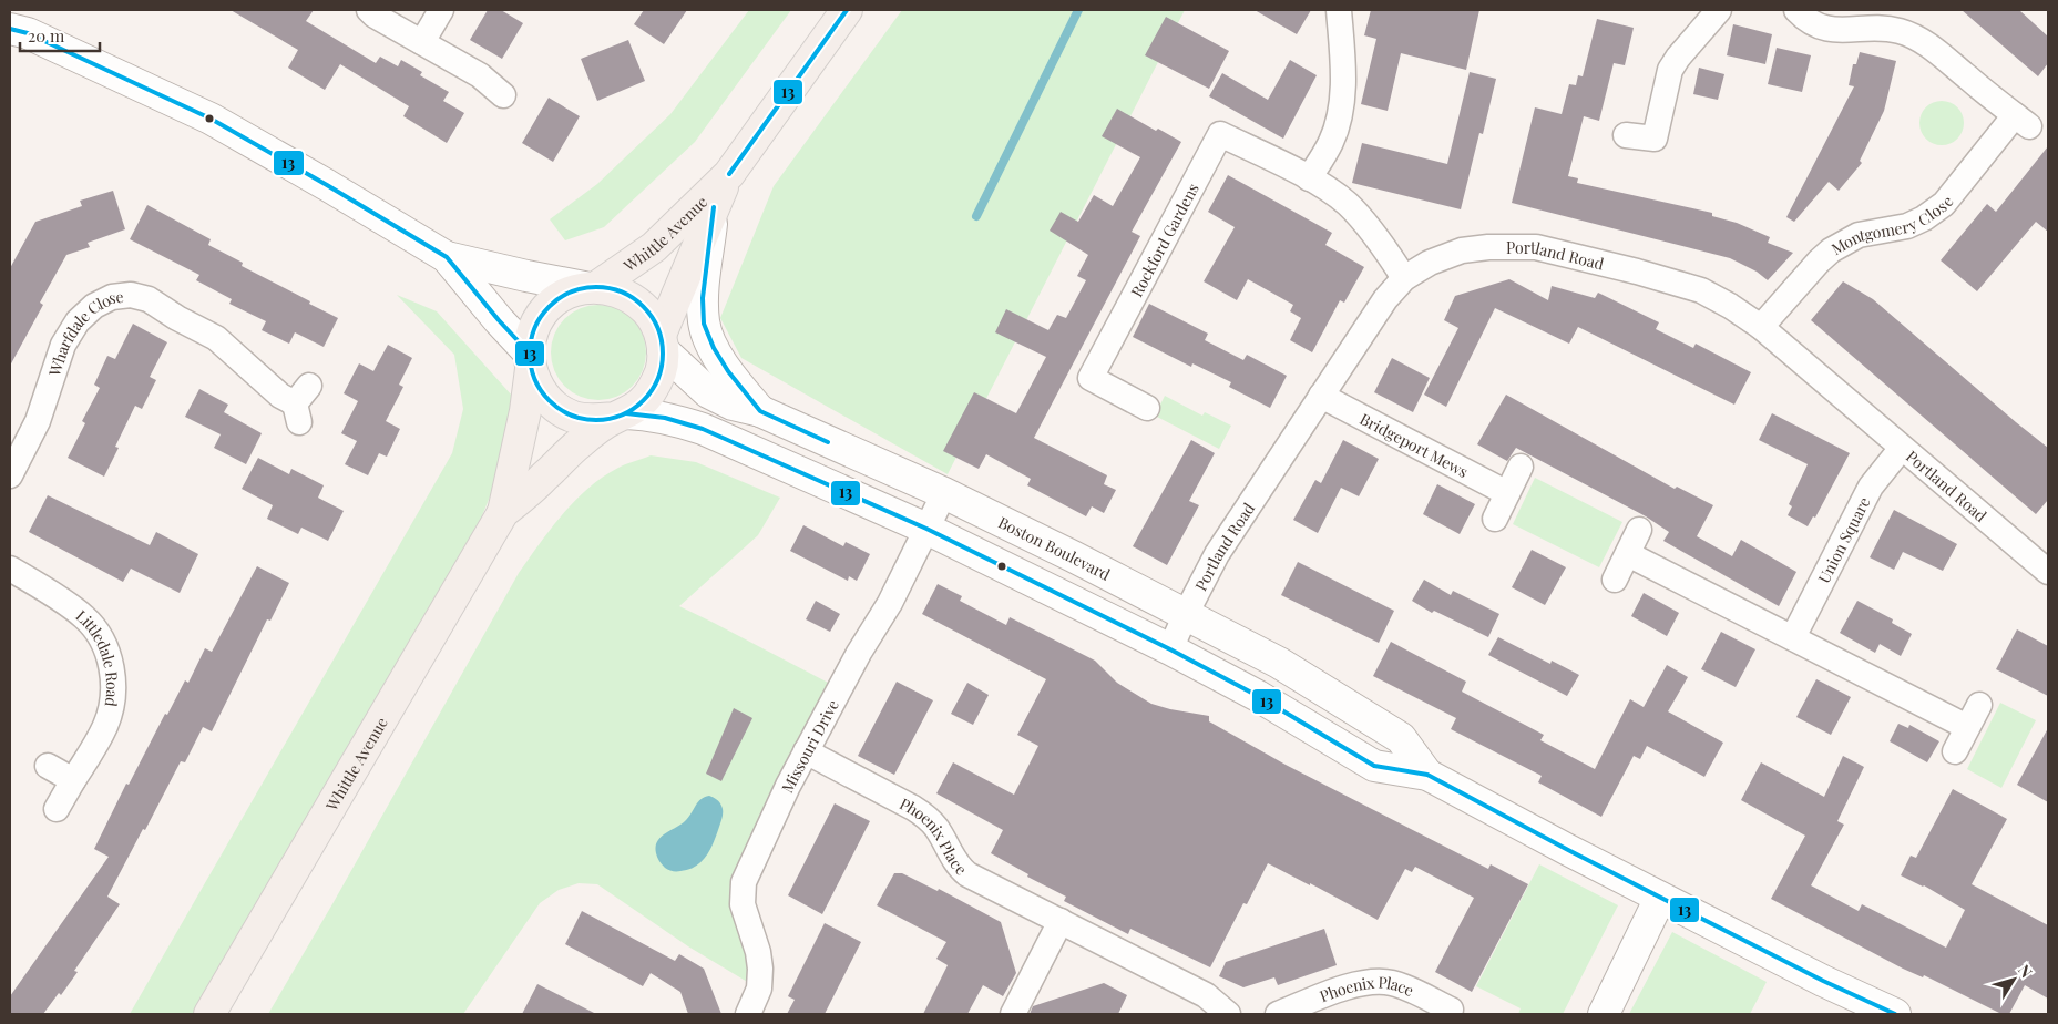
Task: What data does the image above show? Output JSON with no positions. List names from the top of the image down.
{
  "streets": {
    "main road": ["Whittle Avenue"],
    "street": [
      "Montgomery Close",
      "Rockford Gardens",
      "Portland Road",
      "Wharfdale Close",
      "Bridgeport Mews",
      "Union Square",
      "Boston Boulevard",
      "Littledale Road",
      "Missouri Drive",
      "Phoenix Place"
    ]
  },
  "crossings": [
    ["Montgomery Close", "Portland Road"],
    ["Whittle Avenue", "Boston Boulevard"],
    ["Rockford Gardens", "Portland Road"],
    ["Portland Road", "Bridgeport Mews"],
    ["Portland Road", "Union Square"],
    ["Portland Road", "Boston Boulevard"],
    ["Boston Boulevard", "Missouri Drive"],
    ["Missouri Drive", "Phoenix Place"]
  ],
  "lines": ["transit line 13"],
  "scale_bar": "20 m",
  "north": "top right"
}
